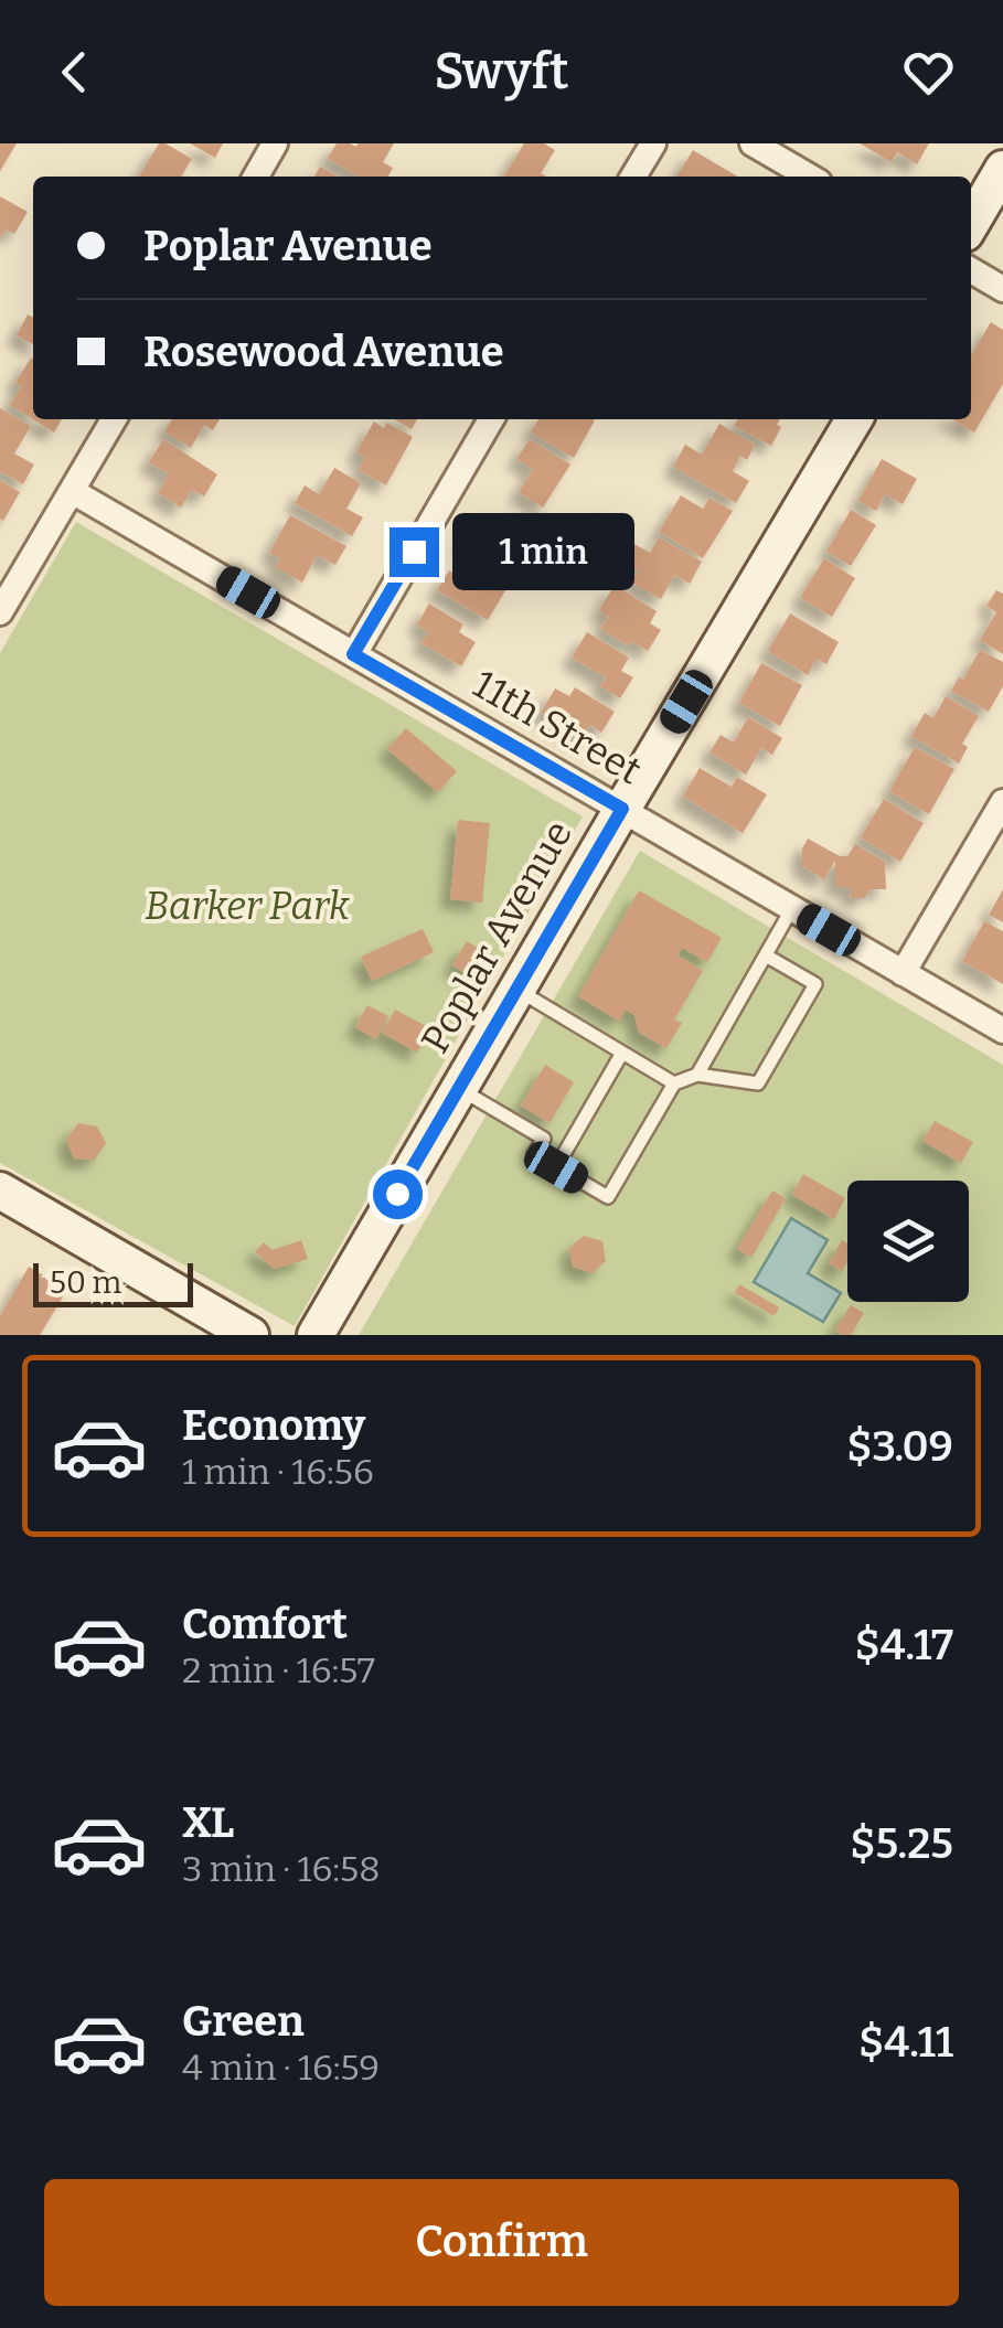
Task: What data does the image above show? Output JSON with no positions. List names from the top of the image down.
{
  "streets": {
    "main road": ["Poplar Avenue"],
    "street": ["11th Street"]
  },
  "crossings": [
    ["11th Street", "Poplar Avenue"]
  ],
  "parks": ["Barker Park"],
  "scale_bar": "50 m",
  "page": {
    "header": "Swyft",
    "banner": ["Poplar Avenue", "Rosewood Avenue"],
    "bubble": "1 min",
    "scale": "50 m",
    "list": [
      {
        "name": "Economy",
        "note": "1 min · 16:56",
        "value": "$3.09"
      },
      {
        "name": "Comfort",
        "note": "2 min · 16:57",
        "value": "$4.17"
      },
      {
        "name": "XL",
        "note": "3 min · 16:58",
        "value": "$5.25"
      },
      {
        "name": "Green",
        "note": "4 min · 16:59",
        "value": "$4.11"
      }
    ],
    "buttons": "Confirm"
  }
}
